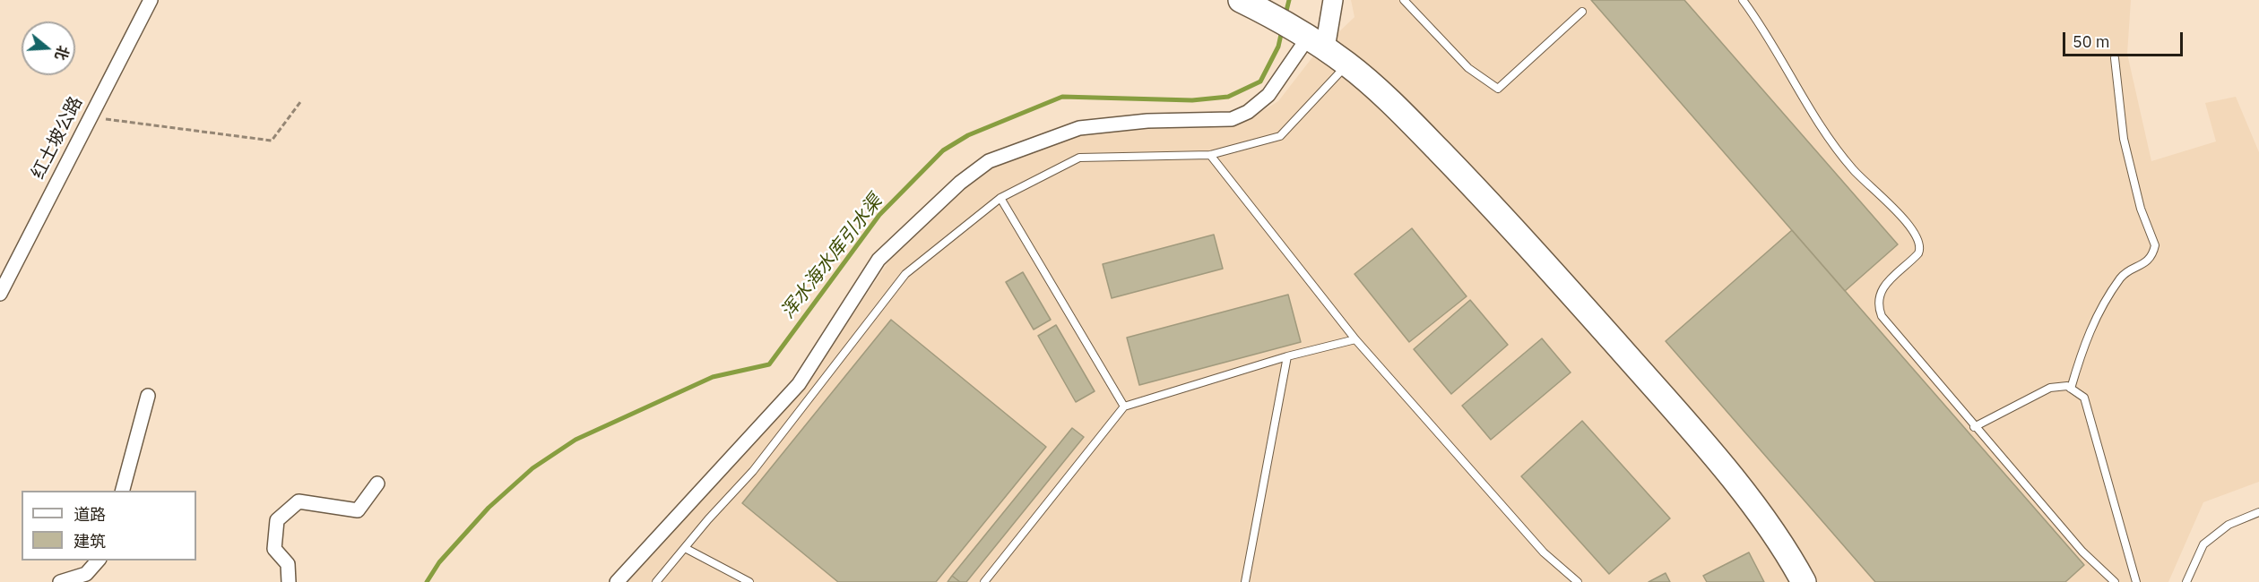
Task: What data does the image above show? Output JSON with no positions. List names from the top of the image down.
{
  "streets": {
    "street": ["红土坡公路"]
  },
  "water": ["浑水海水库引水渠"],
  "legend": ["道路", "建筑"],
  "scale_bar": "50 m",
  "north": "right"
}
